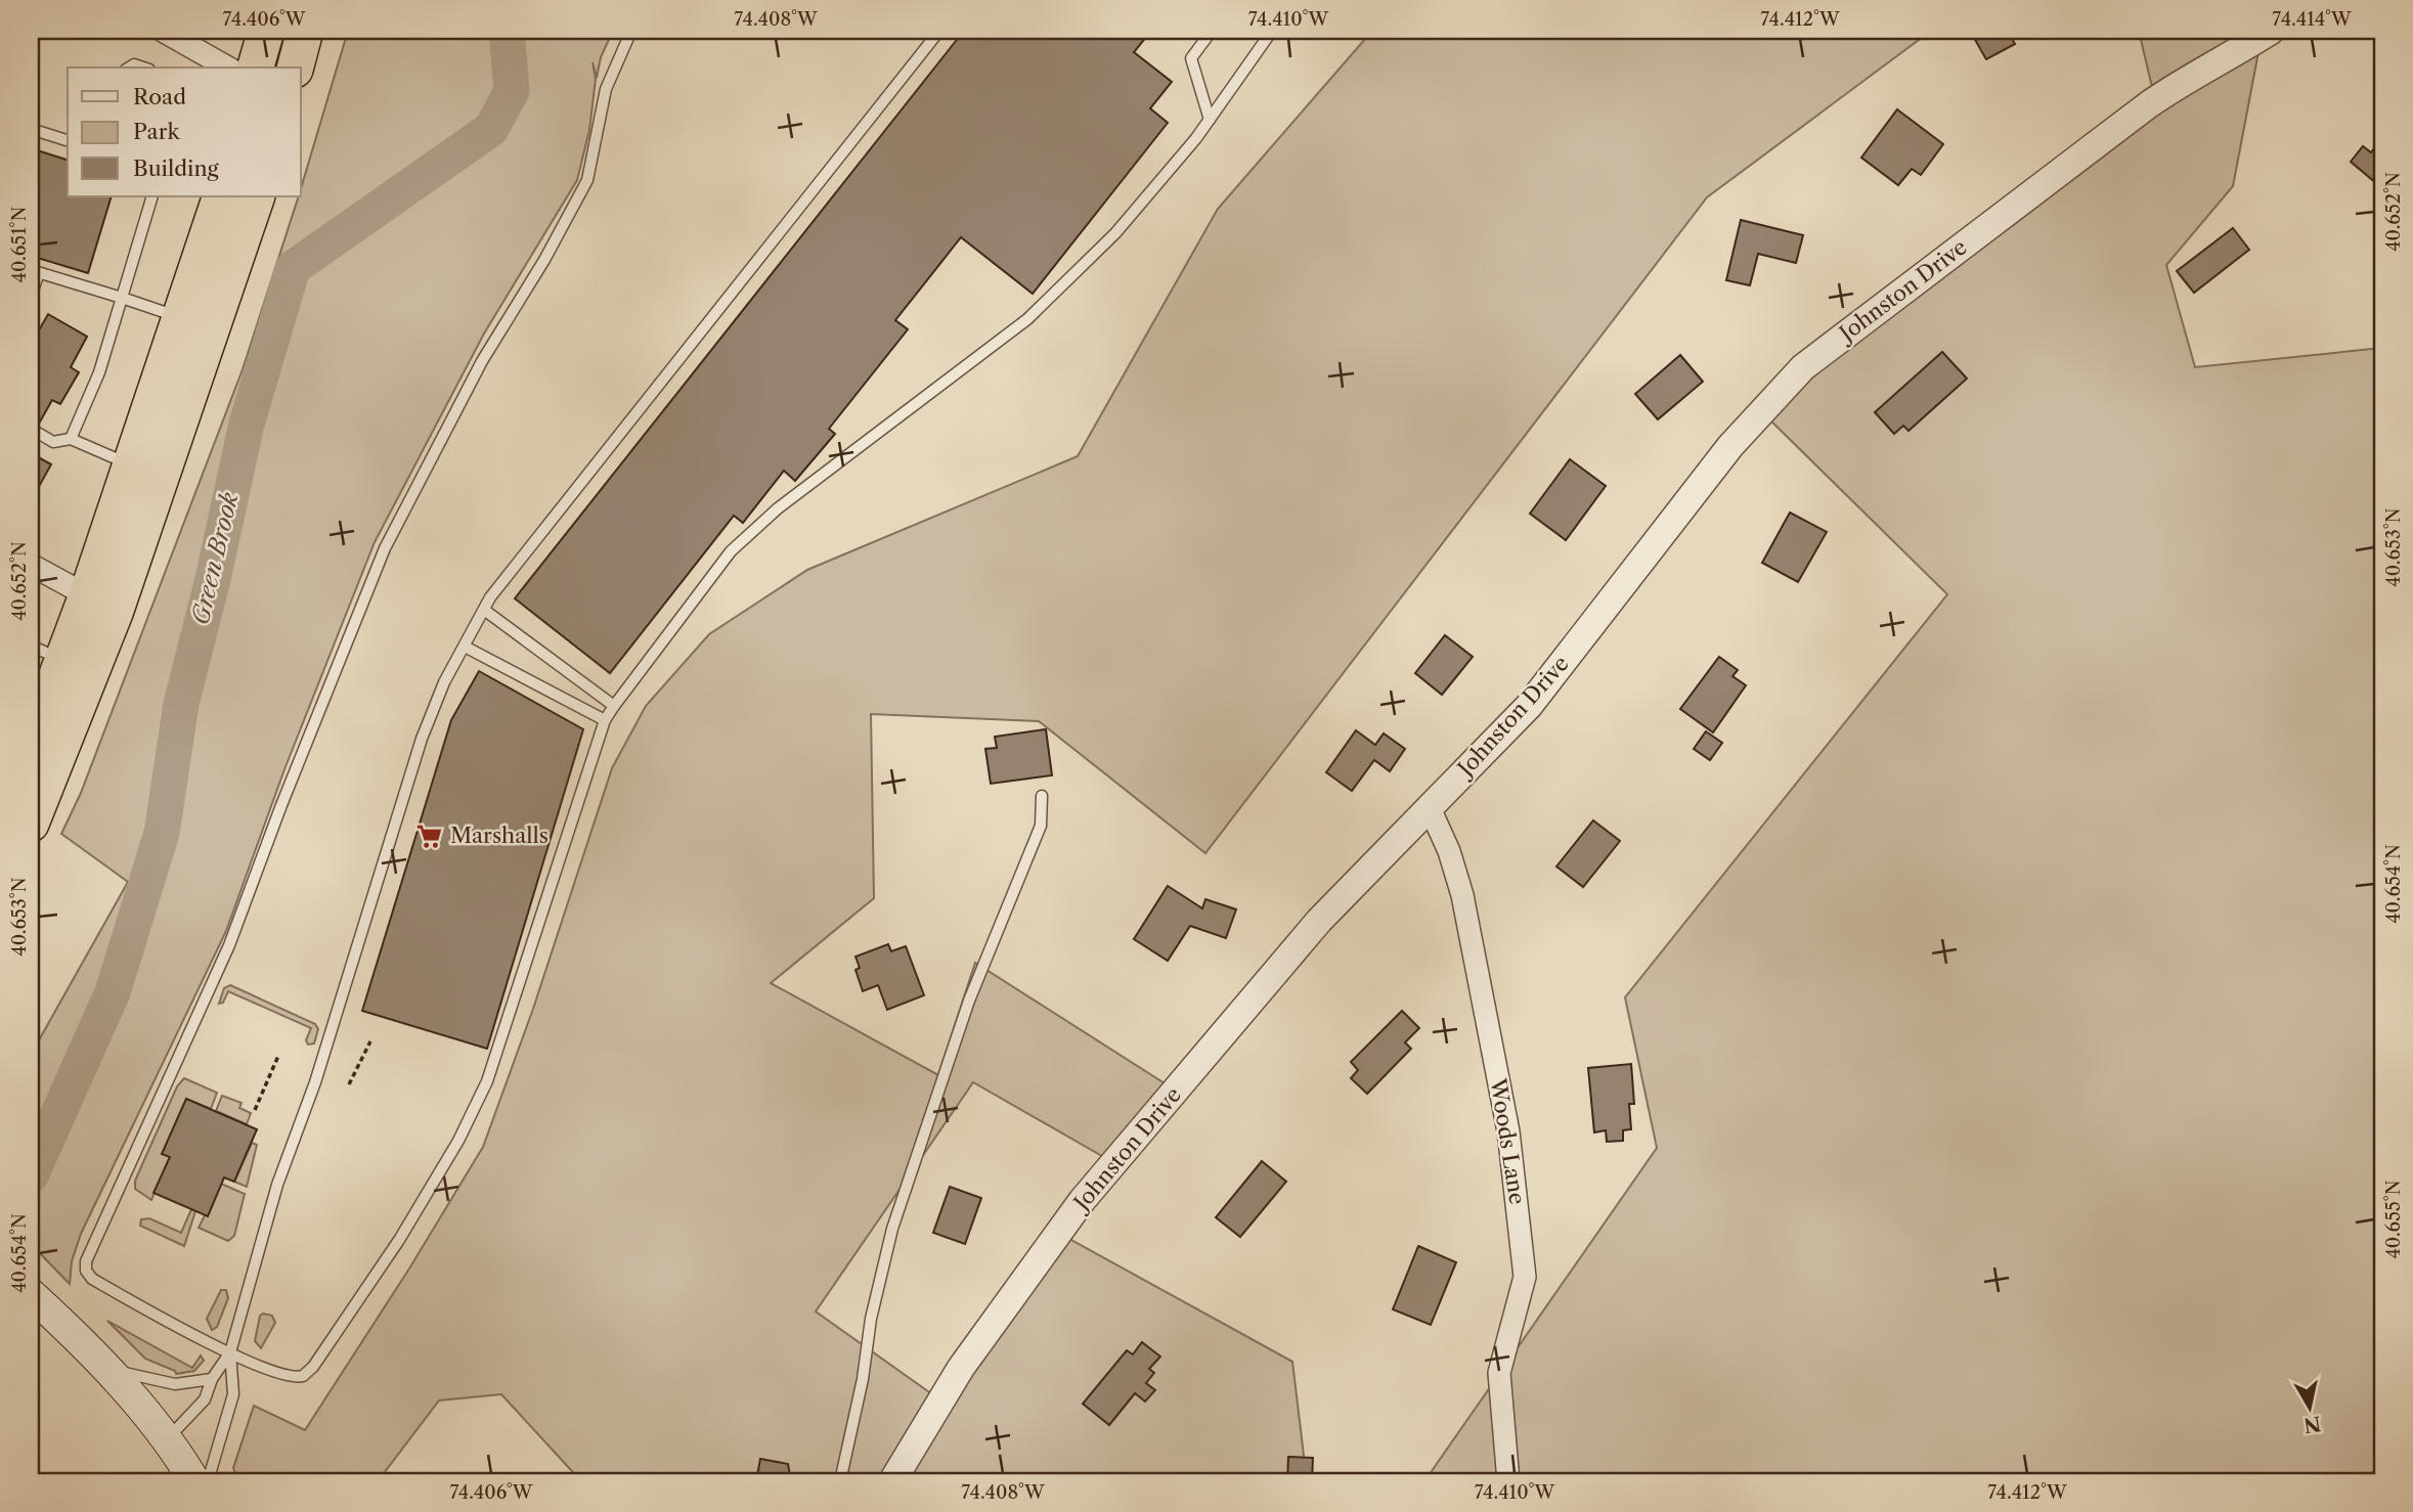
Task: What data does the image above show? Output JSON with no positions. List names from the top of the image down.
{
  "streets": {
    "street": ["Johnston Drive", "Woods Lane"]
  },
  "crossings": [
    ["Johnston Drive", "Woods Lane"]
  ],
  "water": ["Green Brook"],
  "places": {
    "supermarket": ["Marshalls"]
  },
  "legend": ["Road", "Park", "Building"],
  "north": "bottom",
  "coordinates": [
    "74.406°W",
    "74.408°W",
    "74.410°W",
    "74.412°W",
    "74.414°W",
    "40.652°N",
    "40.651°N",
    "40.653°N",
    "40.654°N",
    "40.655°N"
  ]
}
